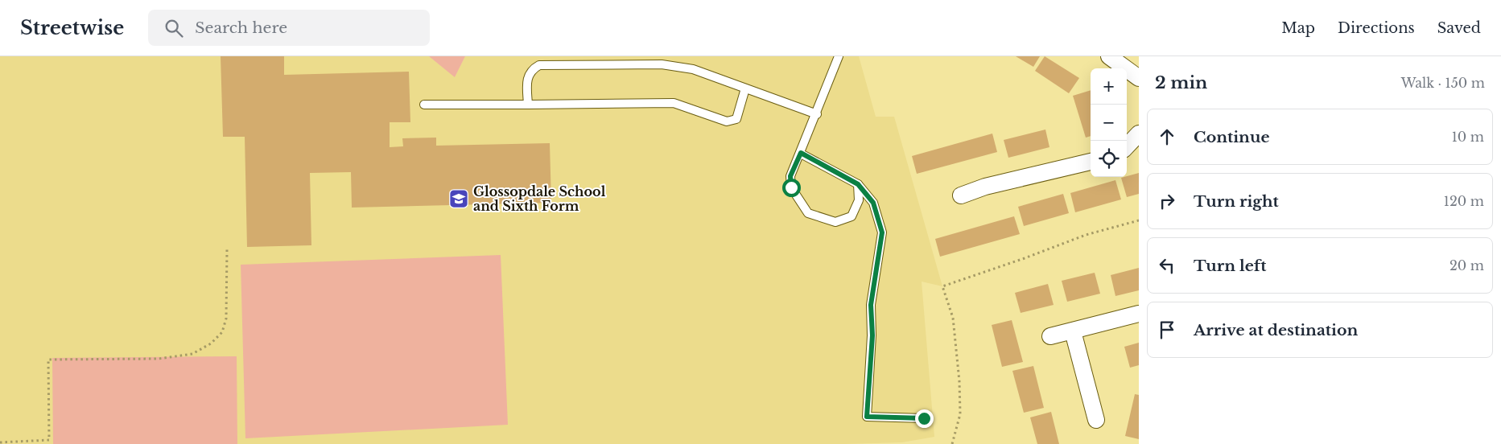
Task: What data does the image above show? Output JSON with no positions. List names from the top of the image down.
{
  "places": {
    "school or university": ["Glossopdale School and Sixth Form"]
  },
  "page": {
    "header": "Streetwise",
    "search": "Search here",
    "nav": ["Map", "Directions", "Saved"],
    "heading": ["2 min", "Walk · 150 m"],
    "map_buttons": ["+", "−"],
    "list": [
      ["Continue", "10 m"],
      ["Turn right", "120 m"],
      ["Turn left", "20 m"],
      "Arrive at destination"
    ]
  }
}
